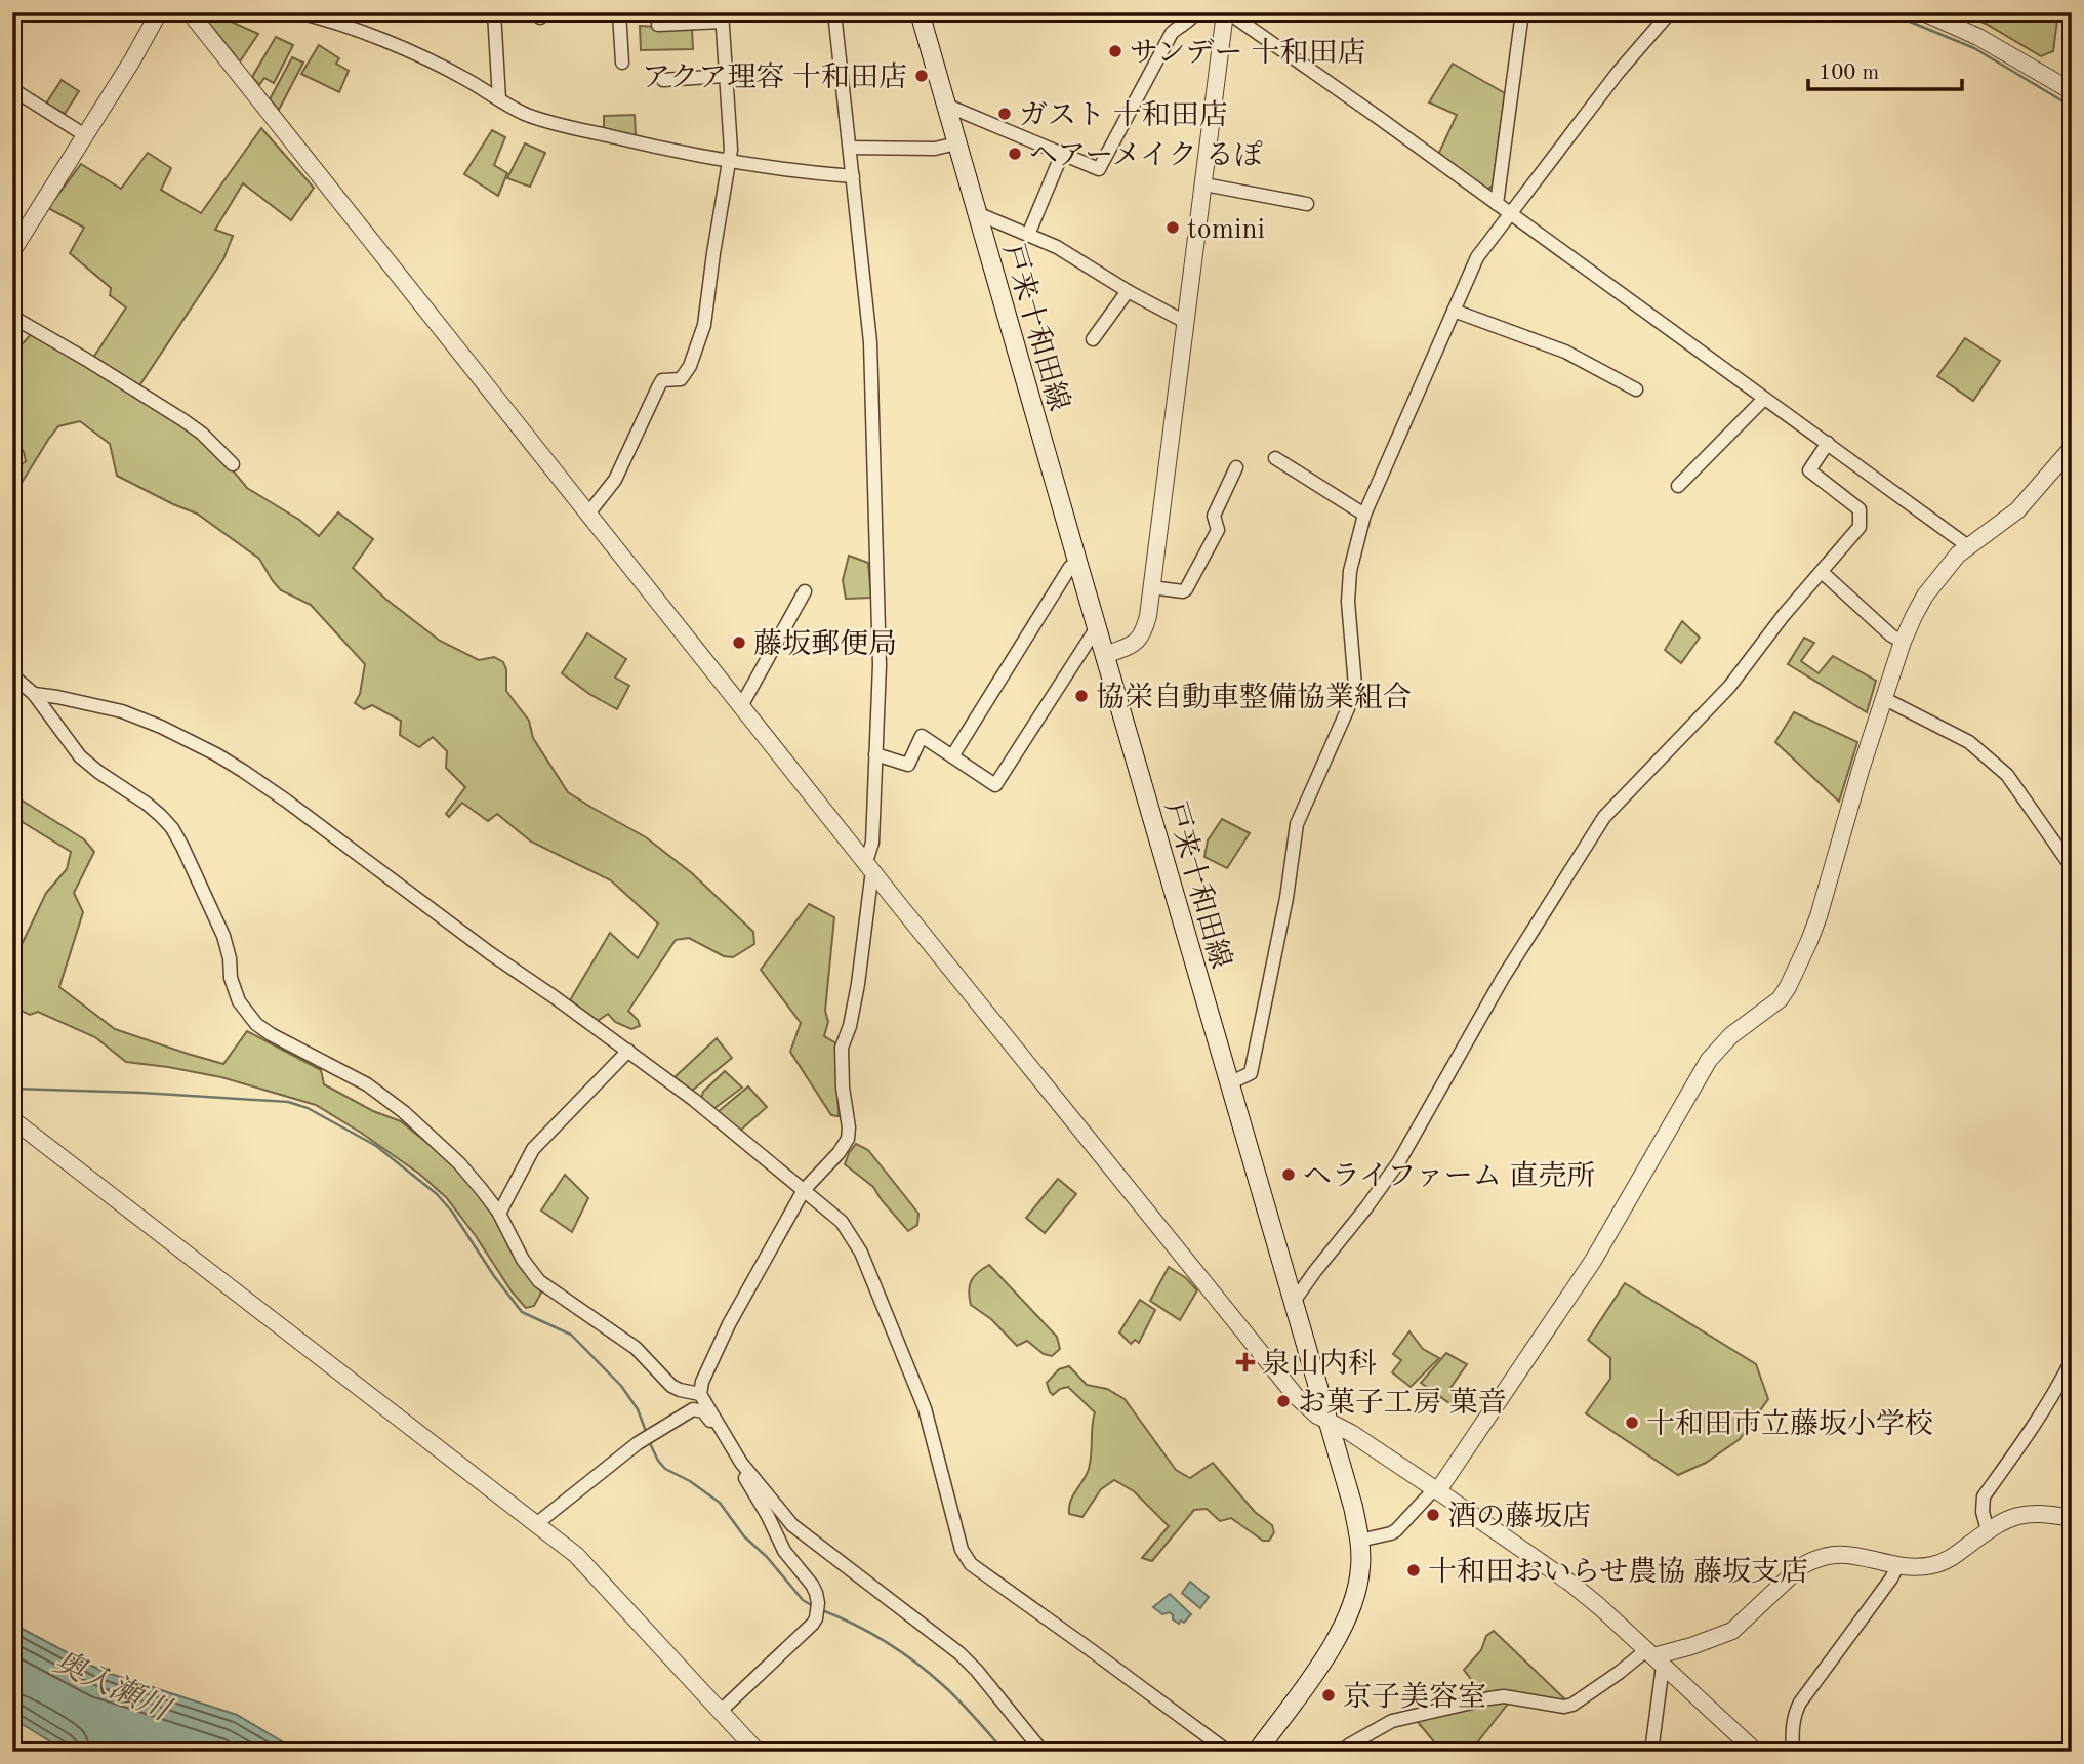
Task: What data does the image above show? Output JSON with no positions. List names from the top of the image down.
{
  "streets": {
    "main road": ["戸来十和田線"]
  },
  "water": ["奥入瀬川"],
  "places": {
    "other": [
      "サンデー 十和田店",
      "アクア理容 十和田店",
      "ガスト 十和田店",
      "ヘアーメイク るぽ",
      "tomini",
      "藤坂郵便局",
      "協栄自動車整備協業組合",
      "ヘライファーム 直売所",
      "お菓子工房 菓音",
      "十和田市立藤坂小学校",
      "酒の藤坂店",
      "十和田おいらせ農協 藤坂支店",
      "京子美容室"
    ],
    "health": ["泉山内科"]
  },
  "scale_bar": "100 m"
}
